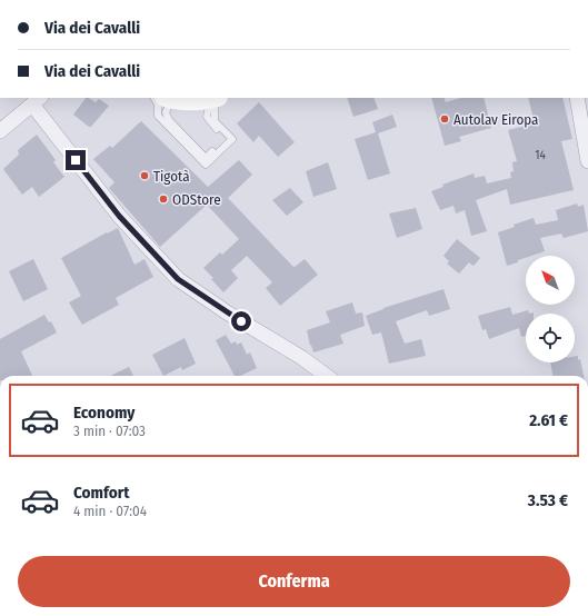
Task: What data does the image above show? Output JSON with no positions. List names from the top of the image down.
{
  "places": ["Autolav Eiropa", "Tigotà", "ODStore"],
  "house_numbers": ["14"],
  "north": "top left",
  "page": {
    "banner": ["Via dei Cavalli", "Via dei Cavalli"],
    "list": [
      {
        "name": "Economy",
        "note": "3 min · 07:03",
        "value": "2.61 €"
      },
      {
        "name": "Comfort",
        "note": "4 min · 07:04",
        "value": "3.53 €"
      }
    ],
    "buttons": "Conferma"
  }
}
